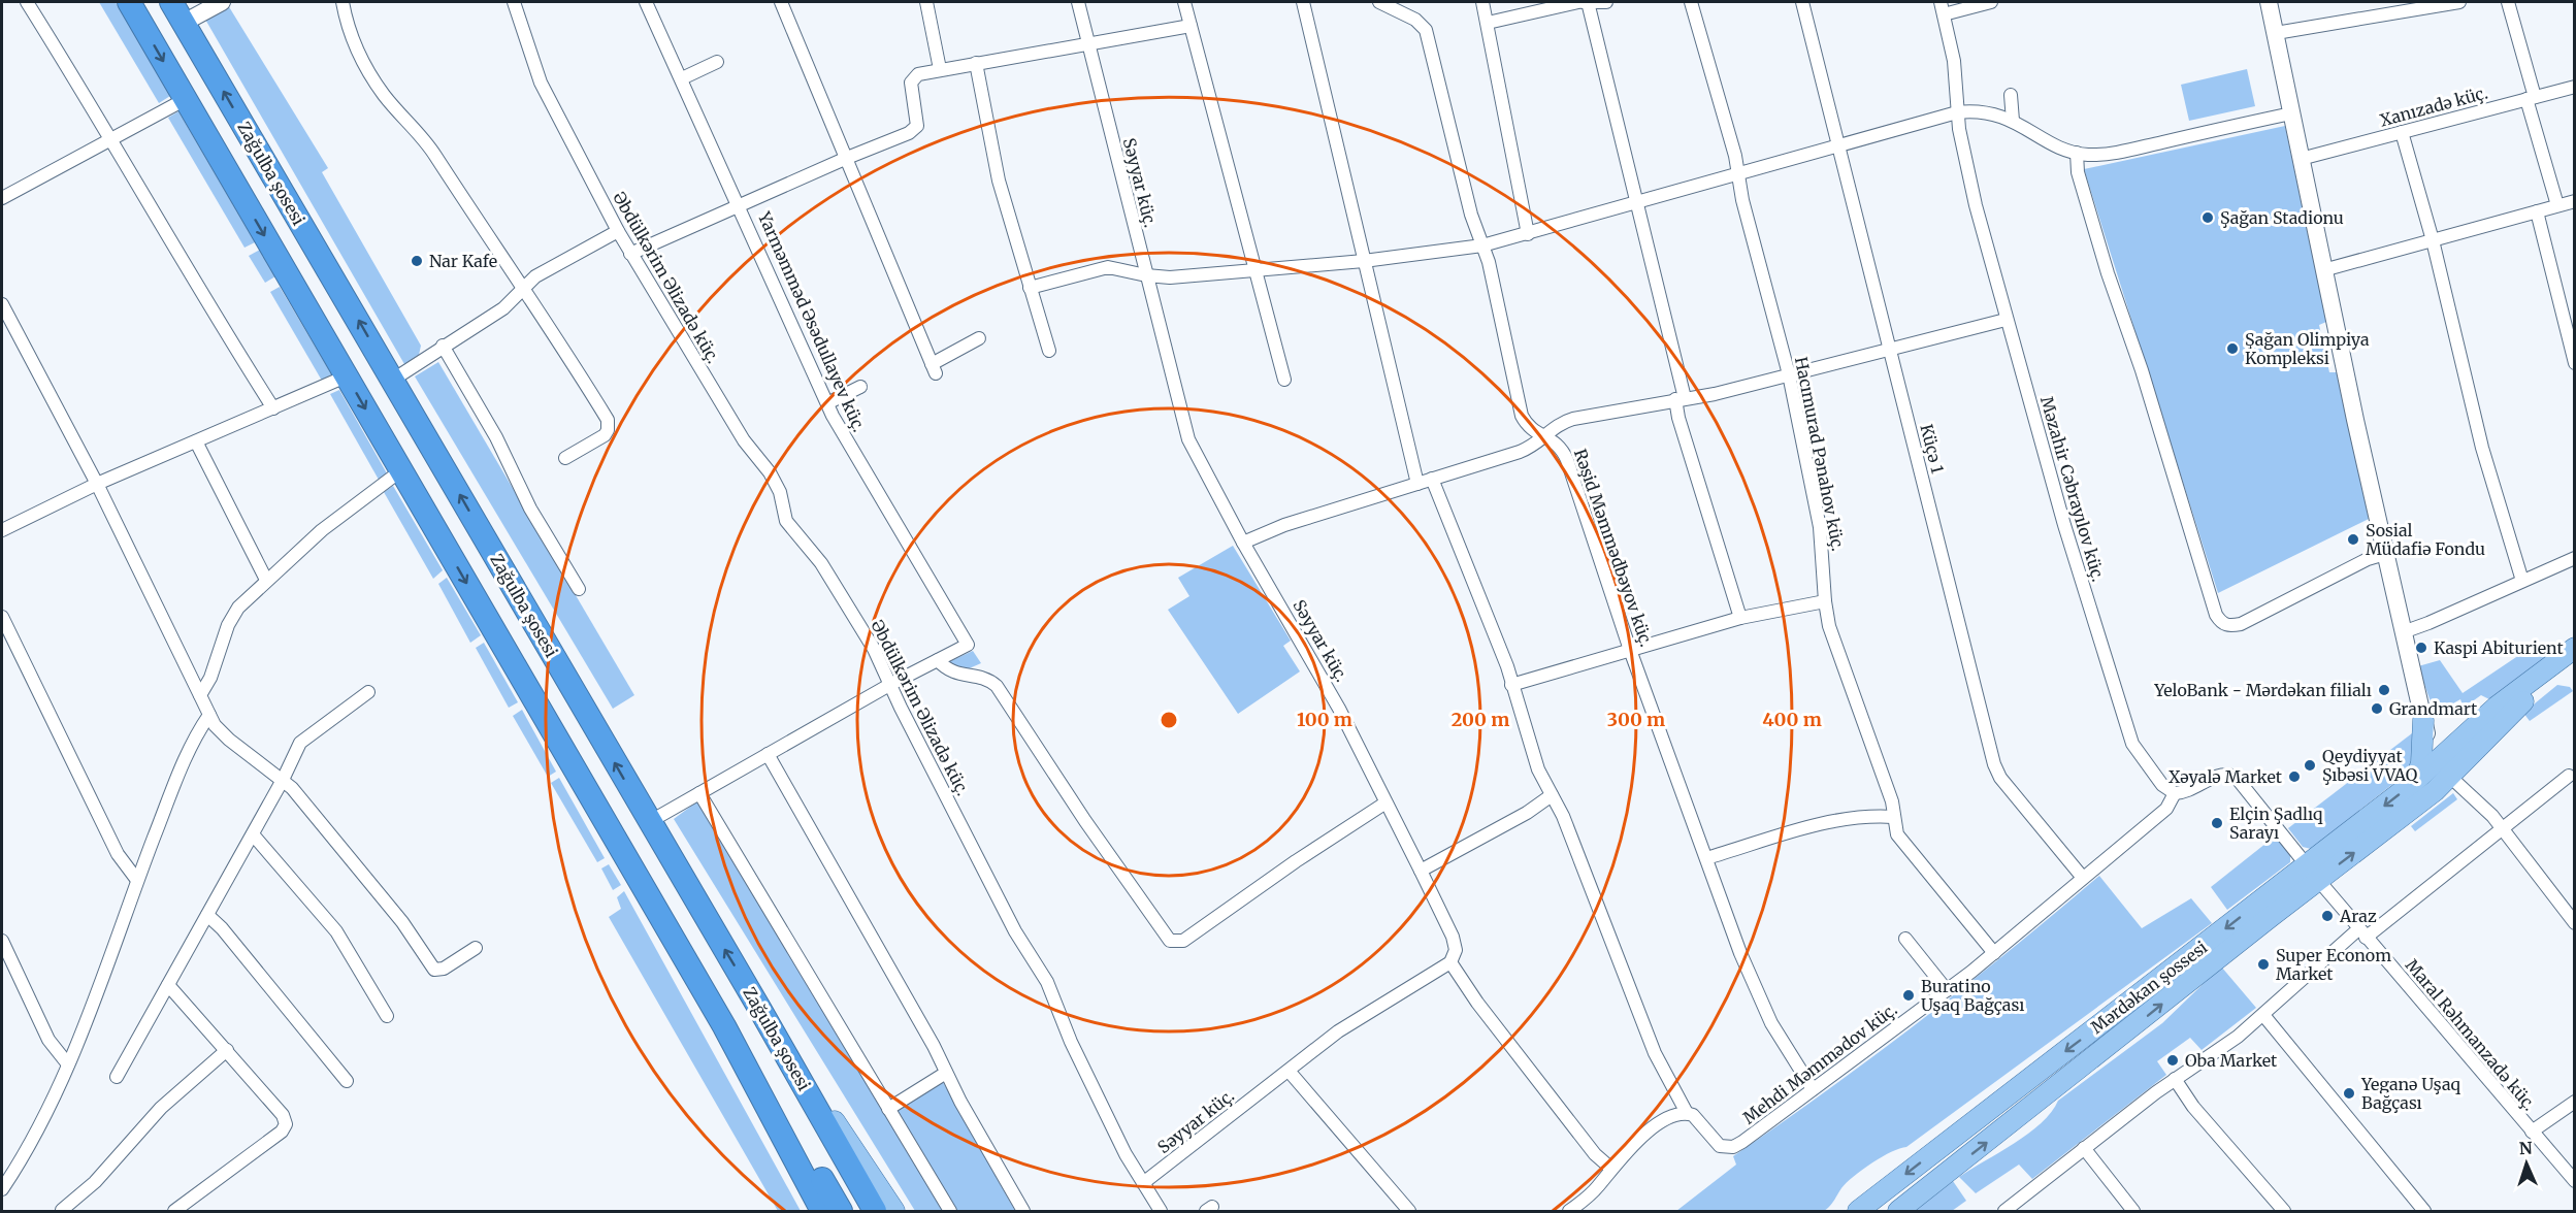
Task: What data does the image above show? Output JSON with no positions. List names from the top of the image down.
{
  "streets": {
    "highway": ["Zağulba şosesi"],
    "main road": ["Mərdəkan şossesi"],
    "street": [
      "Xanızadə küç.",
      "Səyyar küç.",
      "Əbdülkərim Əlizadə küç.",
      "Yarməmməd Əsədullayev küç.",
      "Küçə 1",
      "Hacımurad Pənahov küç.",
      "Məzahir Cəbrayılov küç.",
      "Rəşid Məmmədbəyov küç.",
      "Maral Rəhmanzadə küç.",
      "Mehdi Məmmədov küç."
    ]
  },
  "crossings": [
    ["Səyyar küç.", "Əbdülkərim Əlizadə küç."],
    ["Küçə 1", "Mehdi Məmmədov küç."],
    ["Hacımurad Pənahov küç.", "Mehdi Məmmədov küç."],
    ["Məzahir Cəbrayılov küç.", "Mehdi Məmmədov küç."],
    ["Rəşid Məmmədbəyov küç.", "Mehdi Məmmədov küç."],
    ["Mərdəkan şossesi", "Maral Rəhmanzadə küç."]
  ],
  "places": [
    "Şağan Stadionu",
    "Nar Kafe",
    "Şağan Olimpiya Kompleksi",
    "Sosial Müdafiə Fondu",
    "Kaspi Abiturient",
    "YeloBank - Mərdəkan filialı",
    "Grandmart",
    "Qeydiyyat Şıbəsi VVAQ",
    "Xəyalə Market",
    "Elçin Şadlıq Sarayı",
    "Araz",
    "Super Econom Market",
    "Buratino Uşaq Bağçası",
    "Oba Market",
    "Yeganə Uşaq Bağçası"
  ],
  "north": "top",
  "rings": [
    "100 m",
    "200 m",
    "300 m",
    "400 m"
  ]
}
